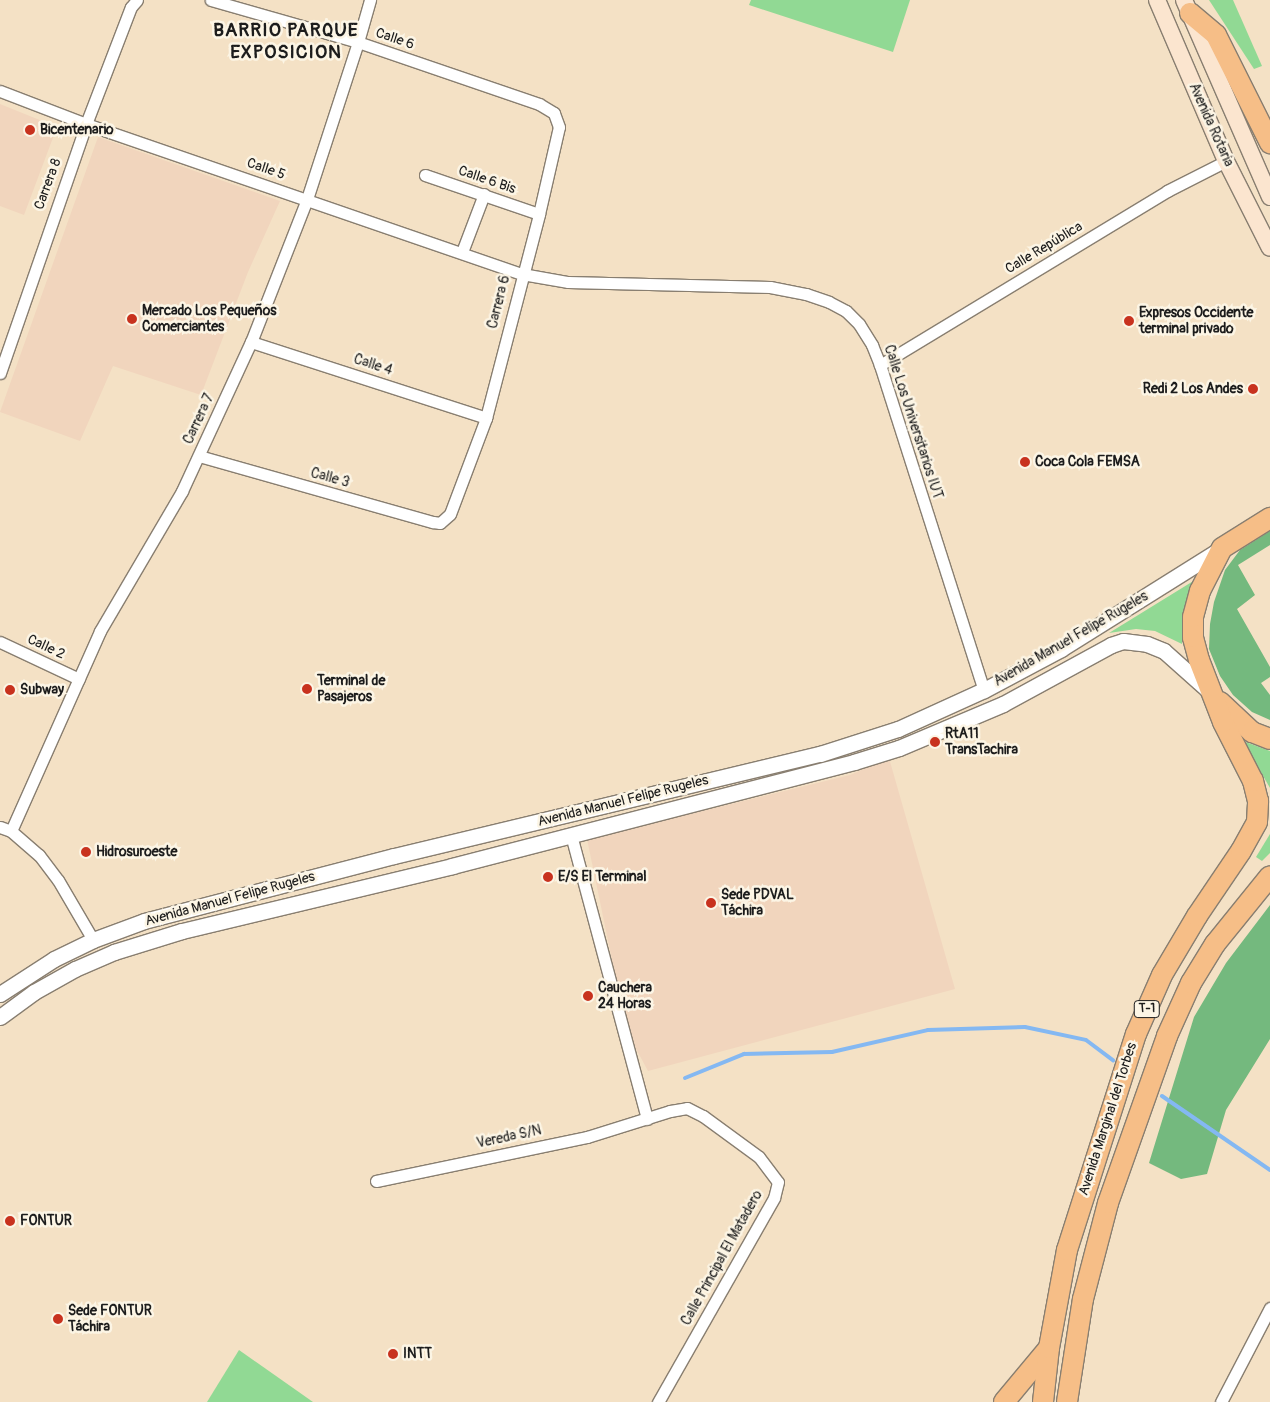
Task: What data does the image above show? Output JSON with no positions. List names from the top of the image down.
{
  "streets": {
    "highway": ["T-1", "Avenida Marginal del Torbes"],
    "main road": ["Avenida Rotaria"],
    "street": [
      "Calle 6",
      "Calle 5",
      "Calle 6 Bis",
      "Carrera 8",
      "Calle República",
      "Carrera 6",
      "Calle 4",
      "Carrera 7",
      "Calle Los Universitarios IUT",
      "Calle 3",
      "Avenida Manuel Felipe Rugeles",
      "Calle 2",
      "Vereda S/N",
      "Calle Principal El Matadero"
    ]
  },
  "crossings": [
    ["Calle 6", "Carrera 6"],
    ["Calle 6", "Carrera 7"],
    ["Avenida Rotaria", "Calle República"],
    ["Calle 5", "Carrera 8"],
    ["Calle 5", "Carrera 6"],
    ["Calle 5", "Carrera 7"],
    ["Calle 5", "Calle Los Universitarios IUT"],
    ["Calle 6 Bis", "Carrera 6"],
    ["Calle República", "Calle Los Universitarios IUT"],
    ["Carrera 6", "Calle 4"],
    ["Carrera 6", "Calle Los Universitarios IUT"],
    ["Carrera 6", "Calle 3"],
    ["Calle 4", "Carrera 7"],
    ["Carrera 7", "Calle 3"],
    ["Carrera 7", "Calle 2"],
    ["Calle Los Universitarios IUT", "Avenida Manuel Felipe Rugeles"],
    ["Avenida Manuel Felipe Rugeles", "T-1"],
    ["Avenida Manuel Felipe Rugeles", "Avenida Marginal del Torbes"],
    ["T-1", "Avenida Marginal del Torbes"],
    ["Vereda S/N", "Calle Principal El Matadero"]
  ],
  "districts": ["BARRIO PARQUE EXPOSICION"],
  "places": [
    "Bicentenario",
    "Mercado Los Pequeños Comerciantes",
    "Expresos Occidente terminal privado",
    "Redi 2 Los Andes",
    "Coca Cola FEMSA",
    "Terminal de Pasajeros",
    "Subway",
    "RtA11 TransTachira",
    "Hidrosuroeste",
    "E/S El Terminal",
    "Sede PDVAL Táchira",
    "Cauchera 24 Horas",
    "FONTUR",
    "Sede FONTUR Táchira",
    "INTT"
  ]
}
